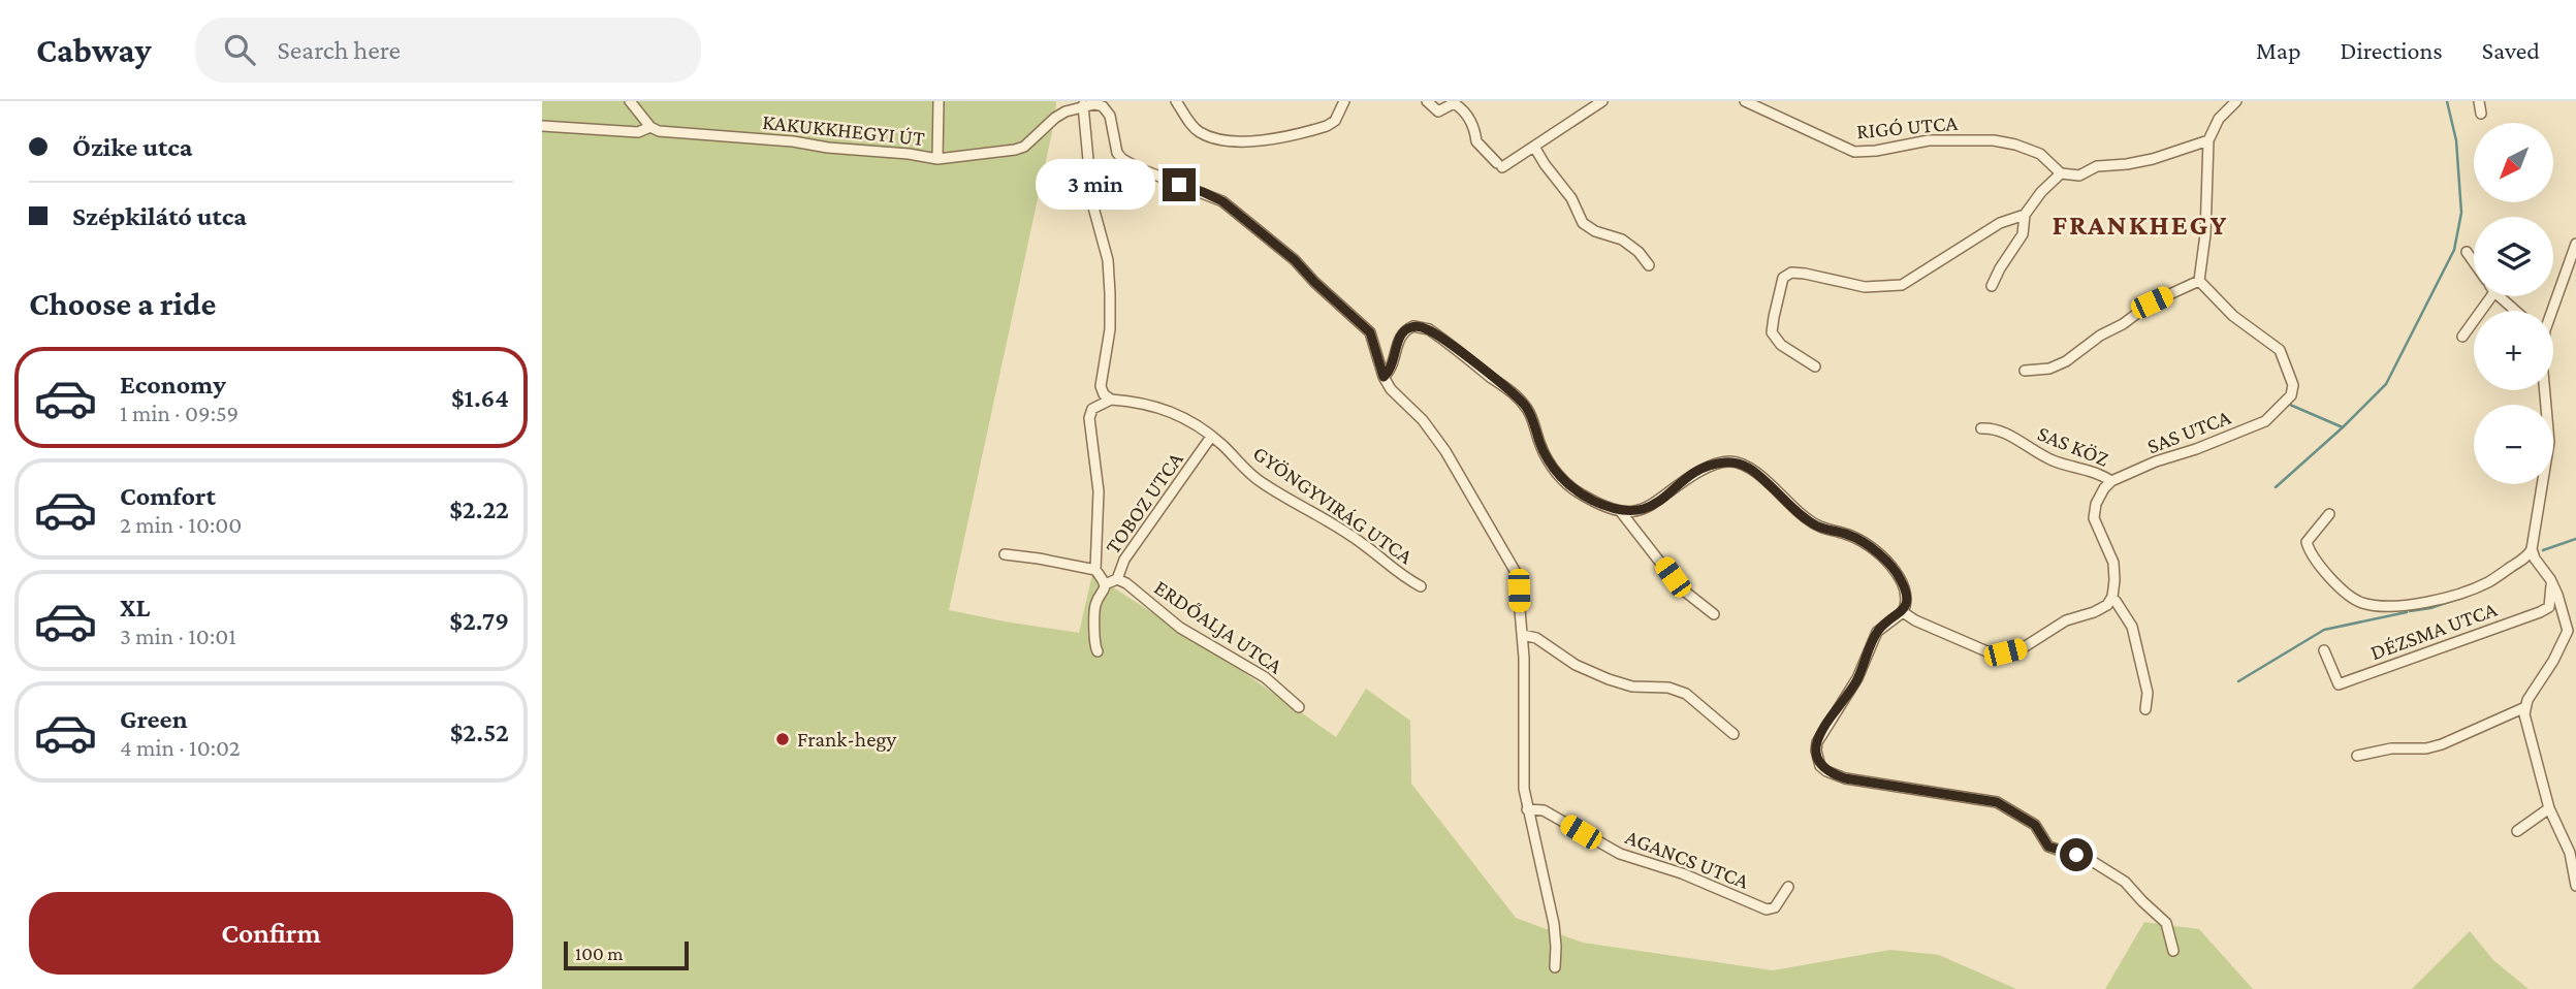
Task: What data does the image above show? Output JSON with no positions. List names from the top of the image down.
{
  "streets": {
    "street": [
      "RIGÓ UTCA",
      "KAKUKKHEGYI ÚT",
      "SAS UTCA",
      "SAS KÖZ",
      "TOBOZ UTCA",
      "GYÖNGYVIRÁG UTCA",
      "ERDŐALJA UTCA",
      "DÉZSMA UTCA",
      "AGANCS UTCA"
    ]
  },
  "crossings": [
    ["SAS UTCA", "SAS KÖZ"],
    ["TOBOZ UTCA", "GYÖNGYVIRÁG UTCA"],
    ["TOBOZ UTCA", "ERDŐALJA UTCA"]
  ],
  "districts": ["FRANKHEGY"],
  "places": ["Frank-hegy"],
  "scale_bar": "100 m",
  "north": "bottom left",
  "page": {
    "header": "Cabway",
    "search": "Search here",
    "nav": ["Map", "Directions", "Saved"],
    "banner": ["Őzike utca", "Szépkilátó utca"],
    "map_buttons": ["+", "−"],
    "bubble": "3 min",
    "heading": "Choose a ride",
    "list": [
      {
        "name": "Economy",
        "note": "1 min · 09:59",
        "value": "$1.64"
      },
      {
        "name": "Comfort",
        "note": "2 min · 10:00",
        "value": "$2.22"
      },
      {
        "name": "XL",
        "note": "3 min · 10:01",
        "value": "$2.79"
      },
      {
        "name": "Green",
        "note": "4 min · 10:02",
        "value": "$2.52"
      }
    ],
    "buttons": "Confirm",
    "scale": "100 m"
  }
}
